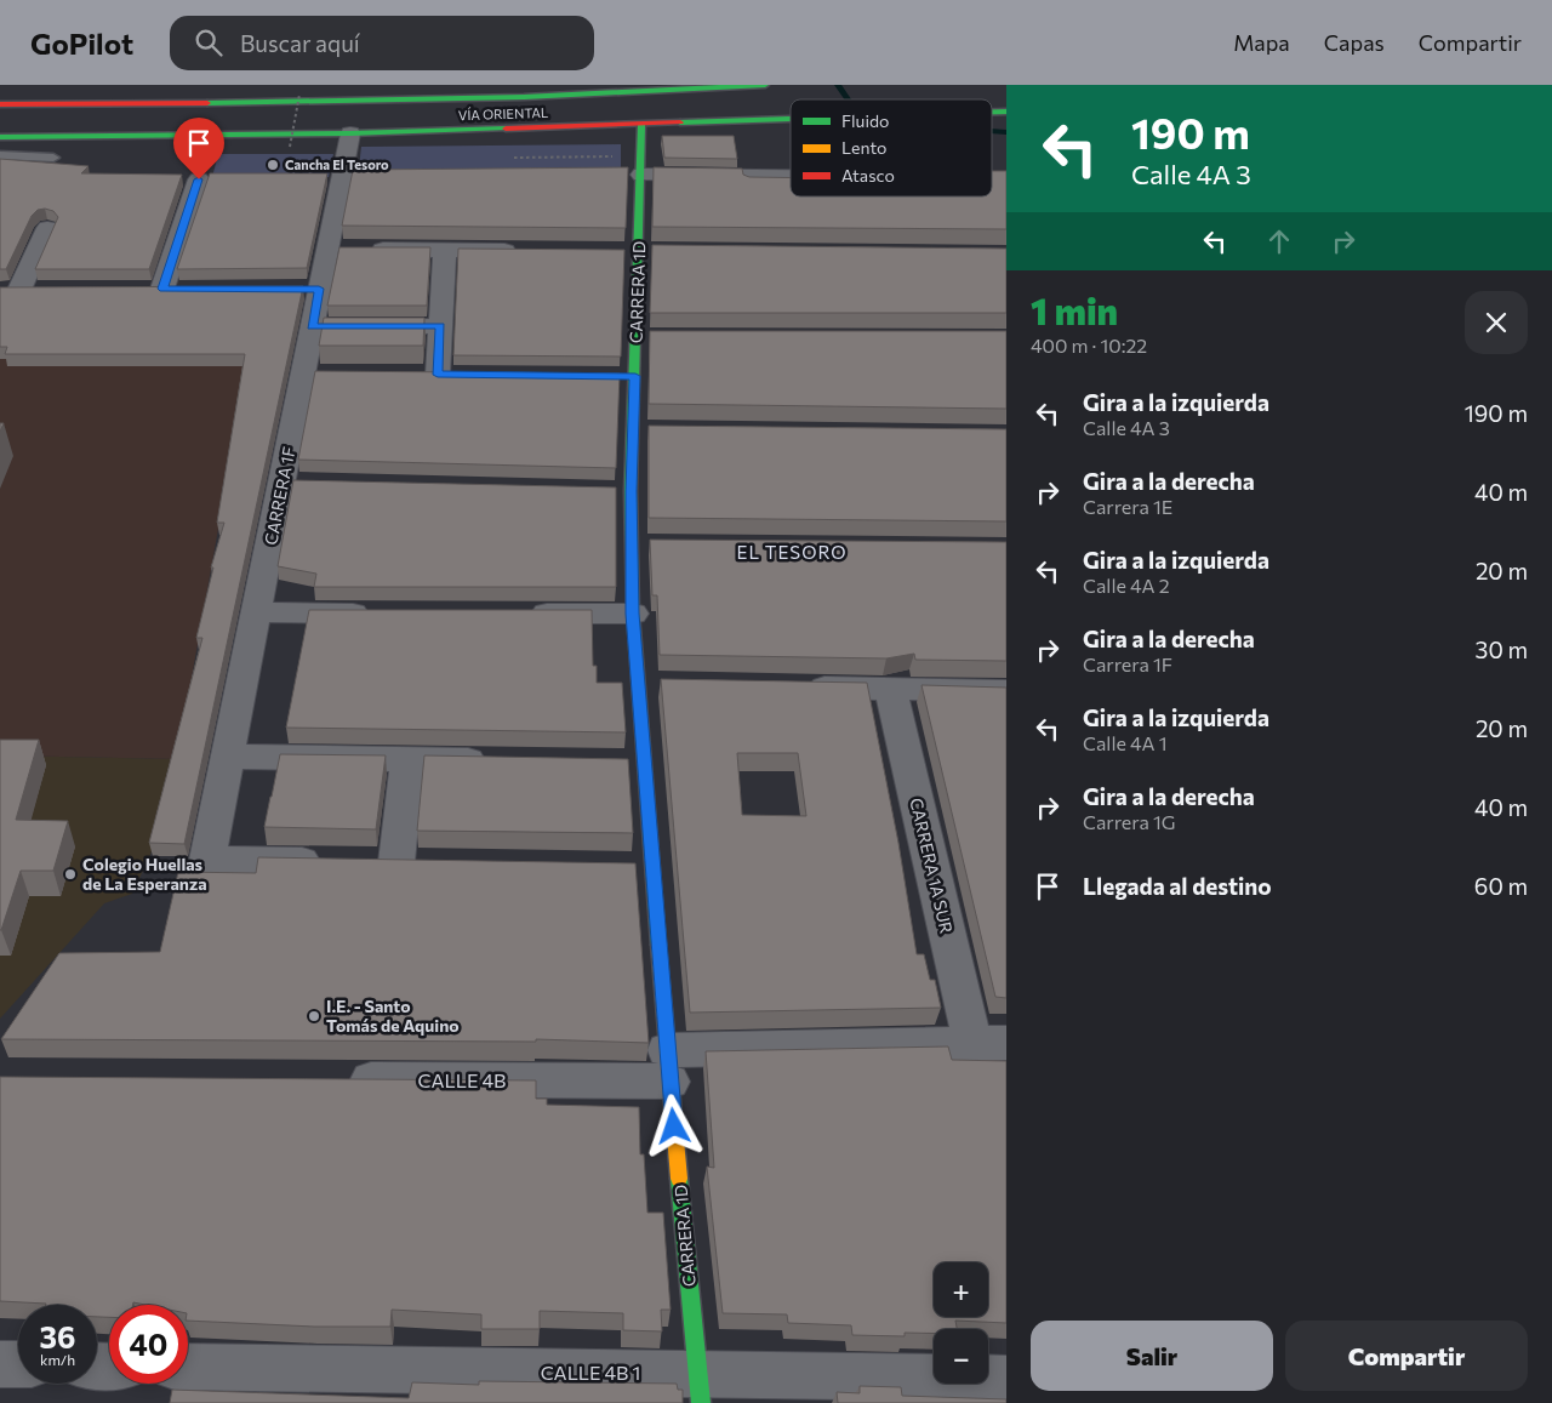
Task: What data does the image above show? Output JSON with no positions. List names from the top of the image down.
{
  "streets": {
    "main road": ["VÍA ORIENTAL", "CARRERA 1D"],
    "street": [
      "CARRERA 1F",
      "CARRERA 1A SUR",
      "CALLE 4B",
      "CALLE 4B 1"
    ]
  },
  "crossings": [
    ["VÍA ORIENTAL", "CARRERA 1D"],
    ["VÍA ORIENTAL", "CARRERA 1F"],
    ["CARRERA 1D", "CALLE 4B"],
    ["CARRERA 1D", "CALLE 4B 1"],
    ["CARRERA 1A SUR", "CALLE 4B"]
  ],
  "districts": ["EL TESORO"],
  "places": ["Cancha El Tesoro", "Colegio Huellas de La Esperanza", "I.E. - Santo Tomás de Aquino"],
  "legend": ["Fluido", "Lento", "Atasco"],
  "page": {
    "header": "GoPilot",
    "search": "Buscar aquí",
    "nav": ["Mapa", "Capas", "Compartir"],
    "turn": ["190 m", "Calle 4A 3"],
    "heading": ["1 min", "400 m · 10:22"],
    "list": [
      {
        "name": "Gira a la izquierda",
        "note": "Calle 4A 3",
        "value": "190 m"
      },
      {
        "name": "Gira a la derecha",
        "note": "Carrera 1E",
        "value": "40 m"
      },
      {
        "name": "Gira a la izquierda",
        "note": "Calle 4A 2",
        "value": "20 m"
      },
      {
        "name": "Gira a la derecha",
        "note": "Carrera 1F",
        "value": "30 m"
      },
      {
        "name": "Gira a la izquierda",
        "note": "Calle 4A 1",
        "value": "20 m"
      },
      {
        "name": "Gira a la derecha",
        "note": "Carrera 1G",
        "value": "40 m"
      },
      {
        "name": "Llegada al destino",
        "value": "60 m"
      }
    ],
    "map_buttons": ["+", "−"],
    "speed": "36 km/h",
    "limit": "40",
    "buttons": ["Salir", "Compartir"]
  }
}
